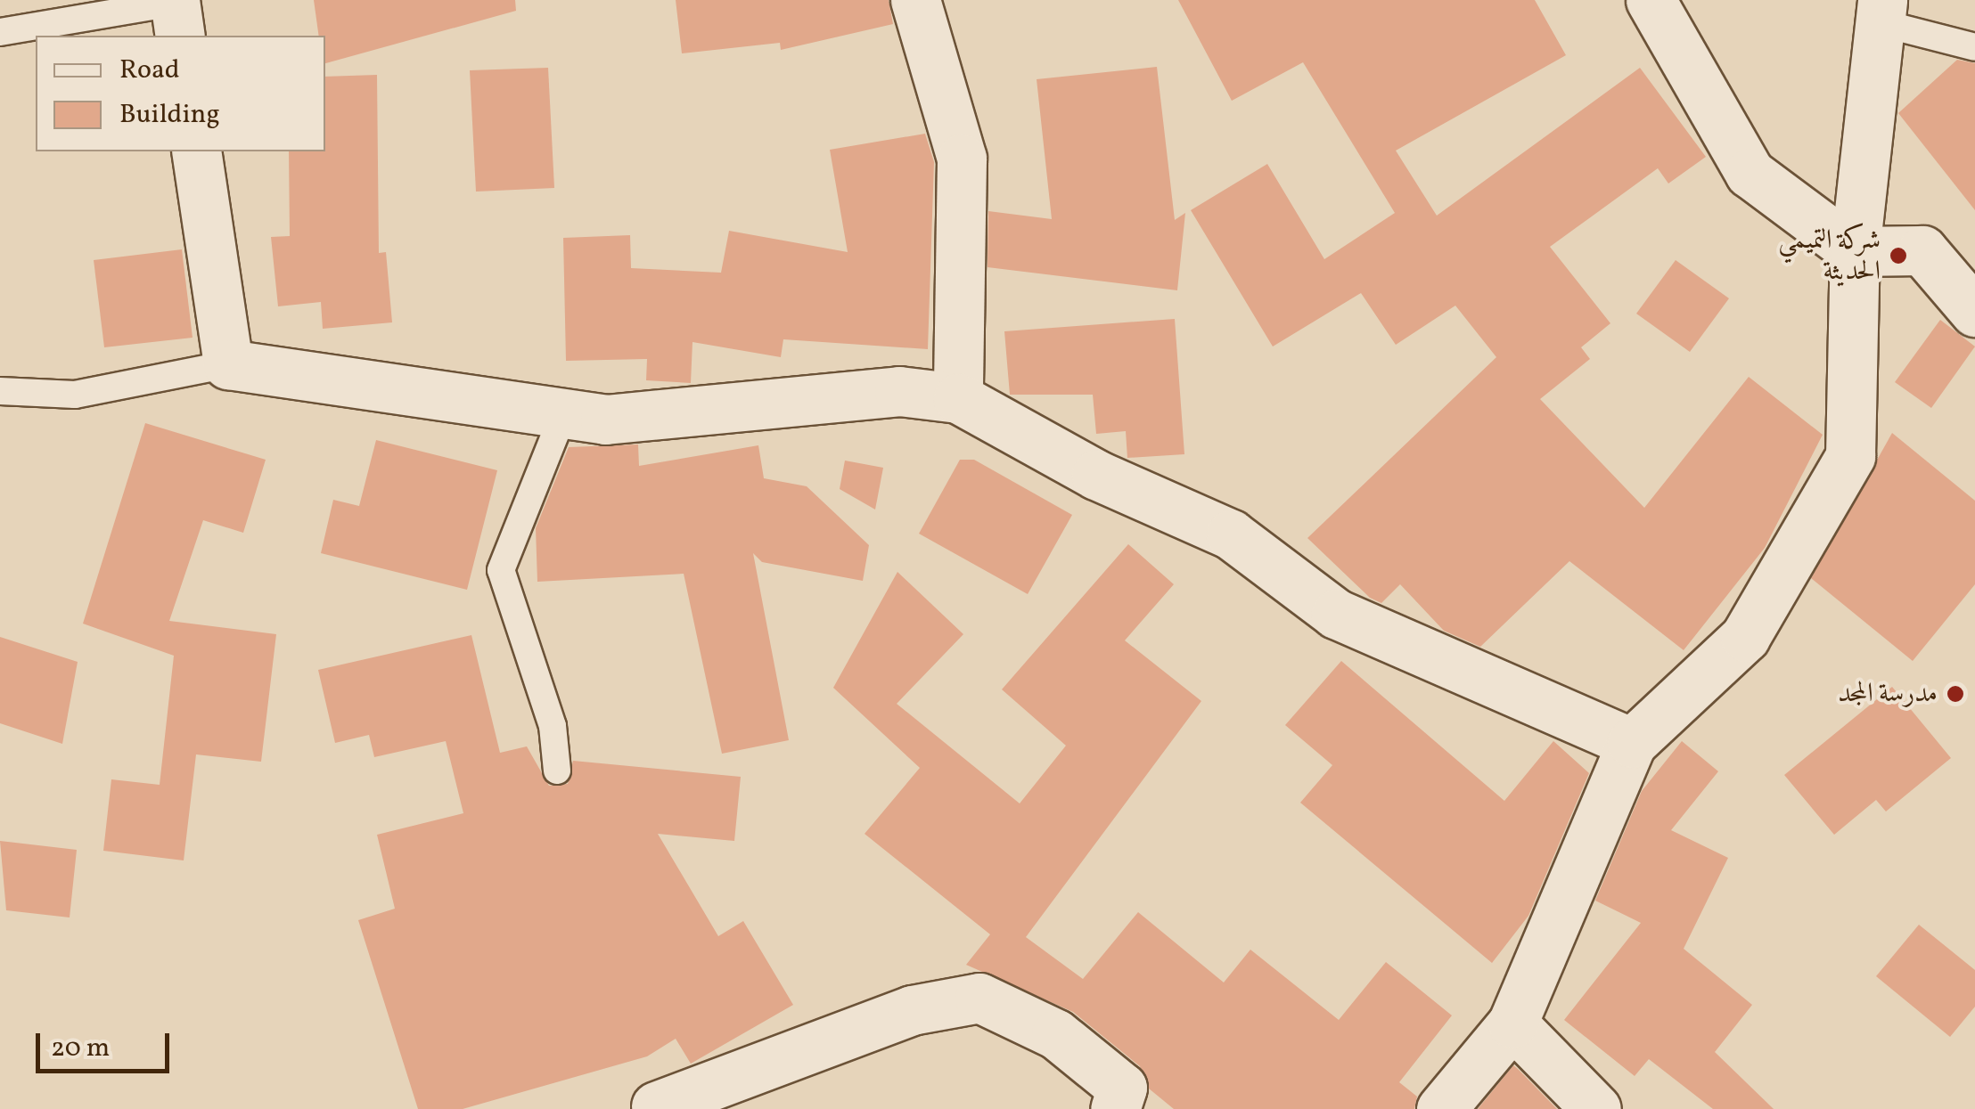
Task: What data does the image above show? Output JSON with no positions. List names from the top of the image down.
{
  "places": ["شركة التميمي الحديثة", "مدرسة المجد"],
  "legend": ["Road", "Building"],
  "scale_bar": "20 m"
}
